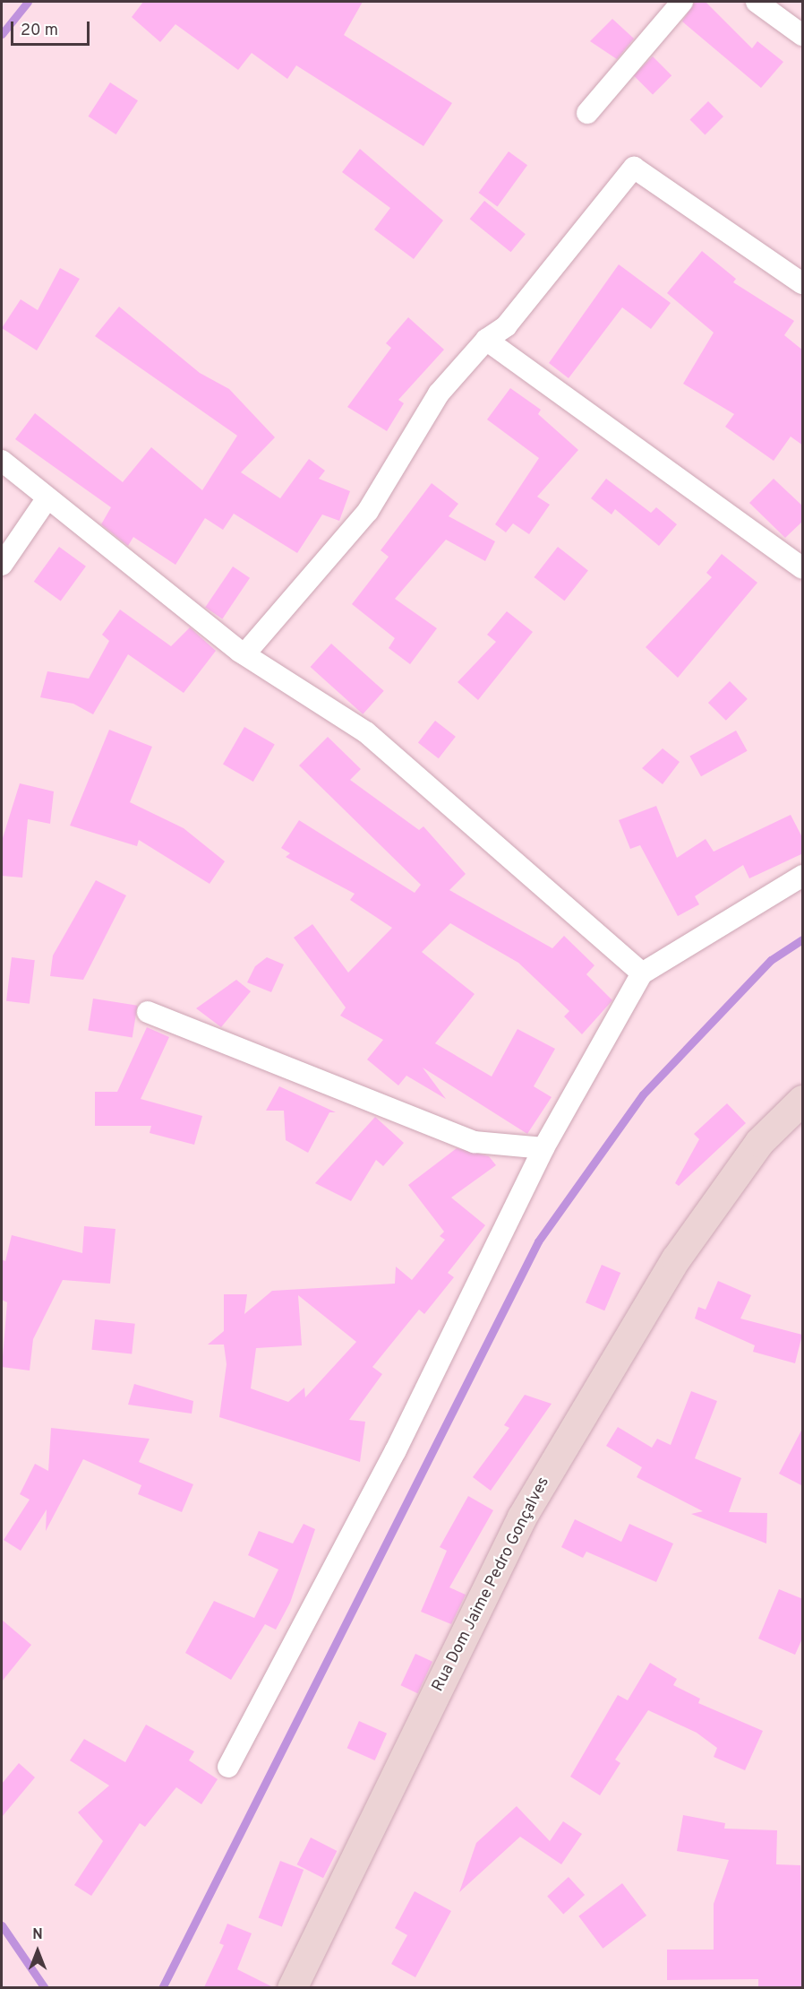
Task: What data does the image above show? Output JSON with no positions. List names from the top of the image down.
{
  "streets": {
    "main road": ["Rua Dom Jaime Pedro Gonçalves"]
  },
  "scale_bar": "20 m",
  "north": "top"
}
